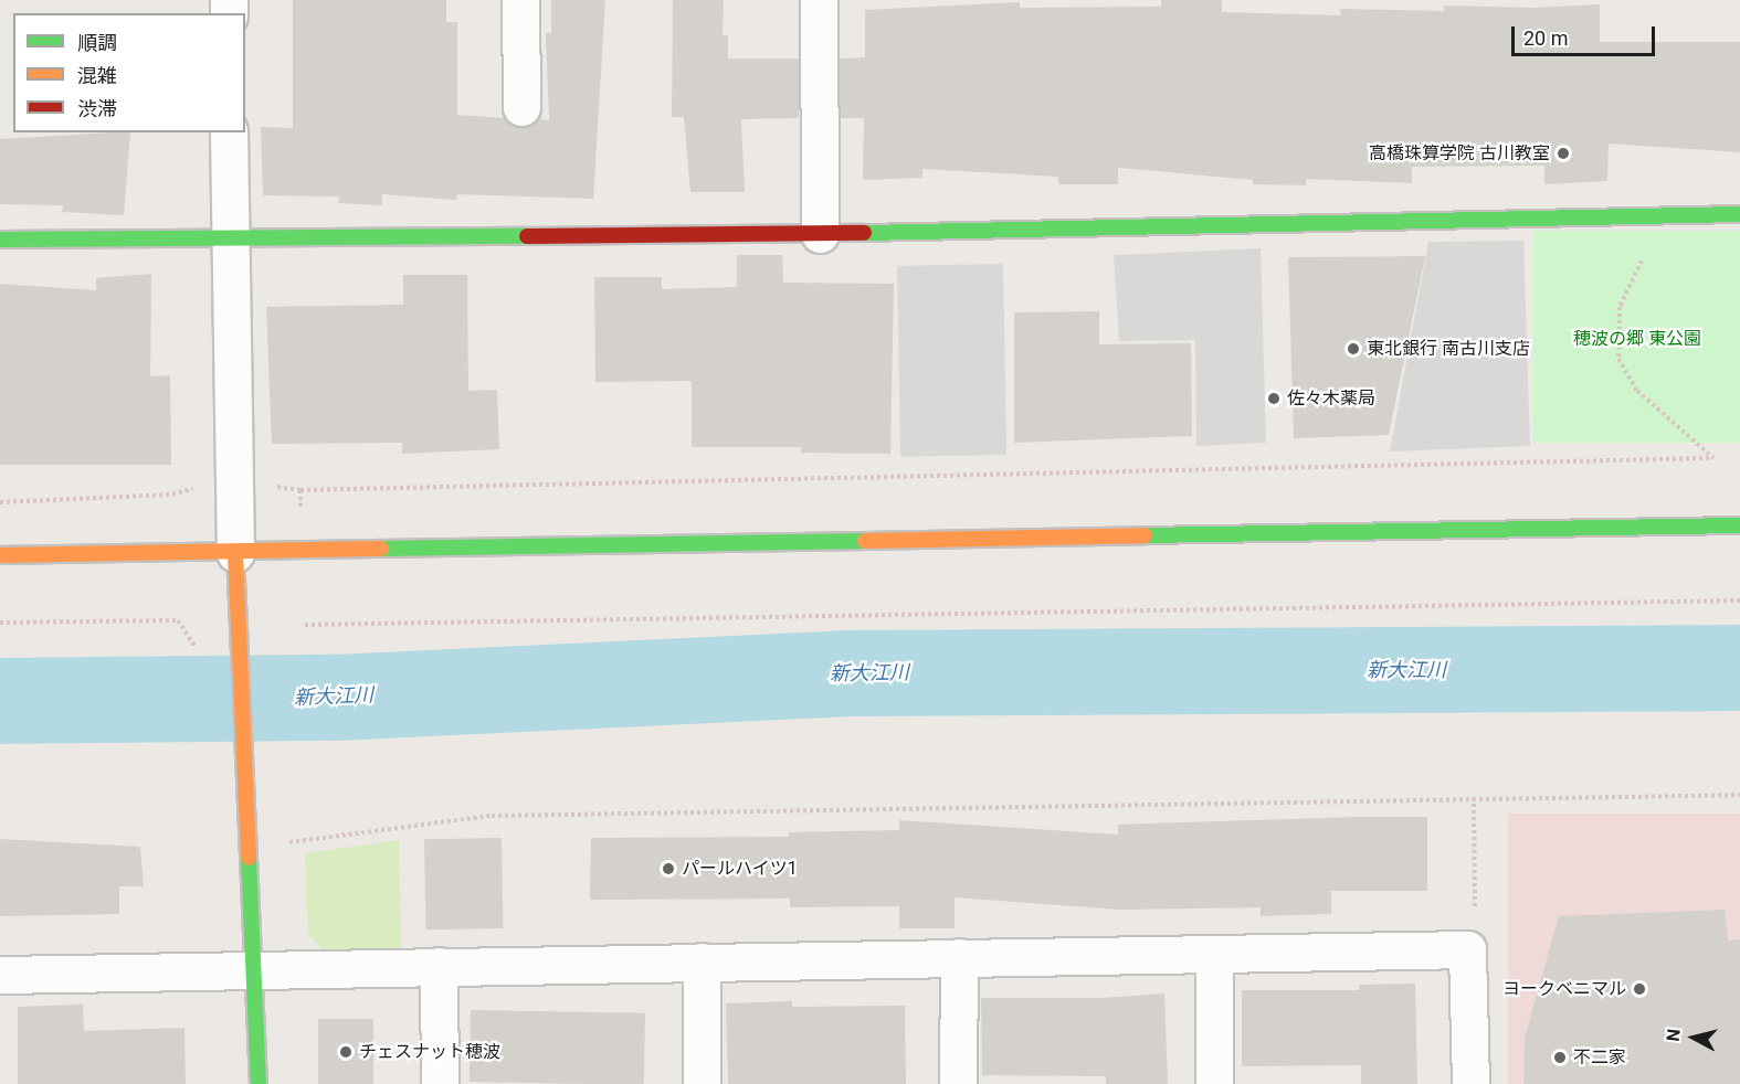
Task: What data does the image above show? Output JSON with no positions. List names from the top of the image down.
{
  "water": ["新大江川"],
  "parks": ["穂波の郷 東公園"],
  "places": [
    "高橋珠算学院 古川教室",
    "東北銀行 南古川支店",
    "佐々木薬局",
    "パールハイツ1",
    "ヨークベニマル",
    "チェスナット穂波",
    "不二家"
  ],
  "legend": ["順調", "混雑", "渋滞"],
  "scale_bar": "20 m",
  "north": "left"
}
